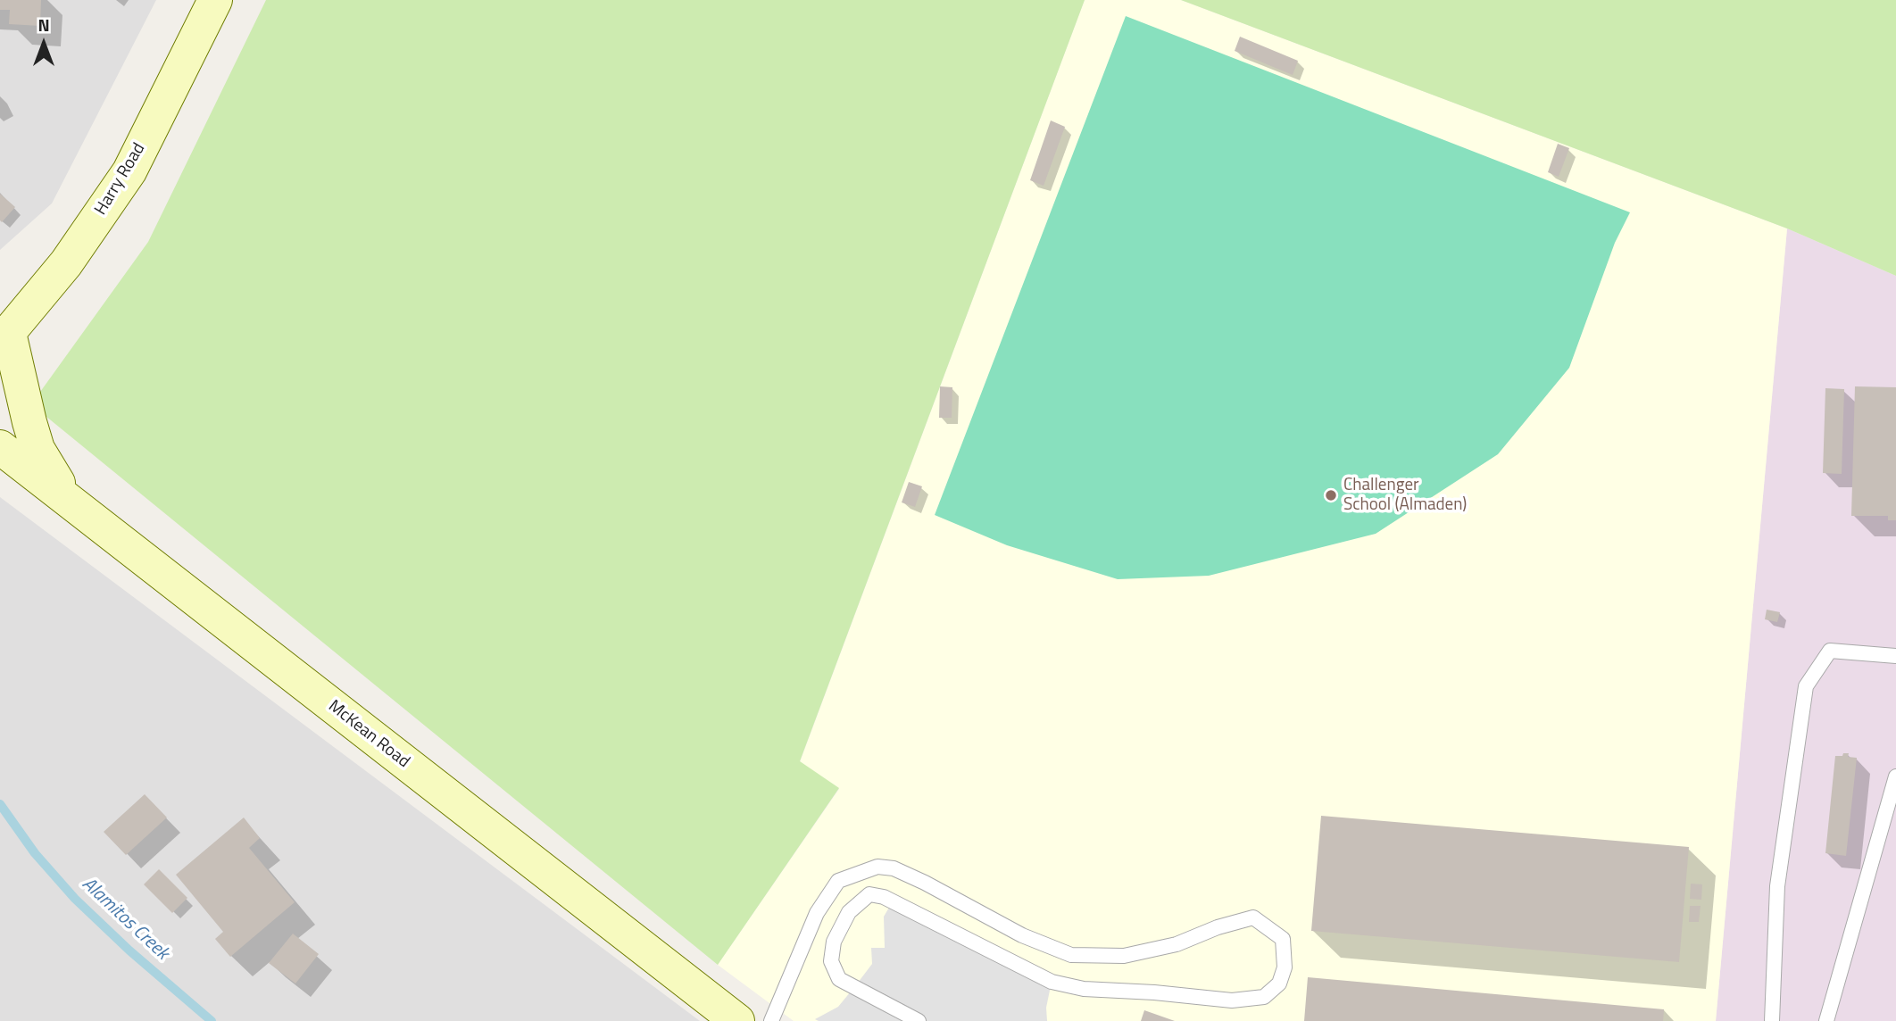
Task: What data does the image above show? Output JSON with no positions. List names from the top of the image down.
{
  "streets": {
    "main road": ["Harry Road", "McKean Road"]
  },
  "water": ["Alamitos Creek"],
  "places": ["Challenger School (Almaden)"],
  "north": "top"
}
